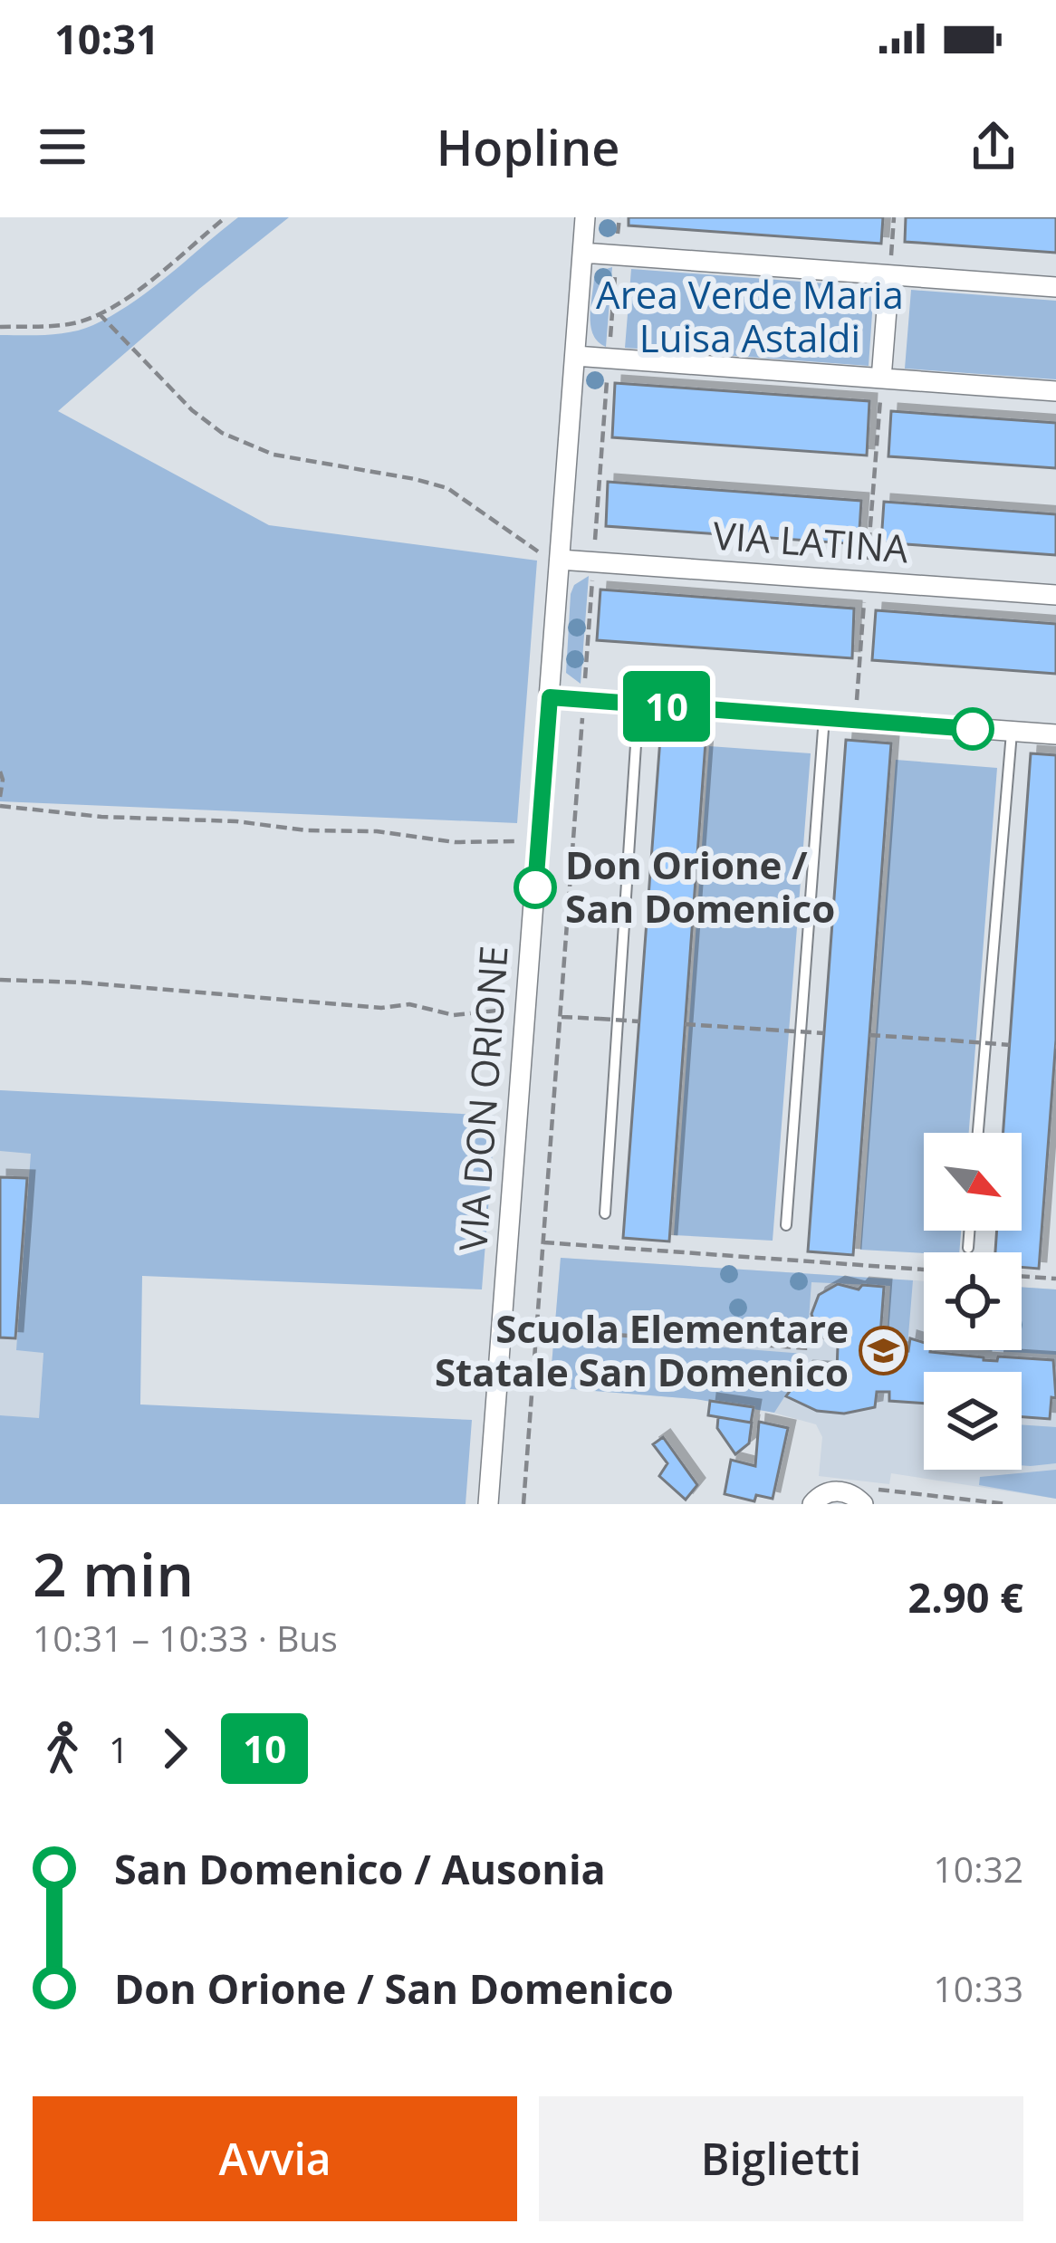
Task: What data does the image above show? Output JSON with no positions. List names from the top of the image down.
{
  "streets": {
    "street": ["VIA LATINA", "VIA DON ORIONE"]
  },
  "parks": ["Area Verde Maria Luisa Astaldi"],
  "places": {
    "other": ["Don Orione / San Domenico"],
    "school or university": ["Scuola Elementare Statale San Domenico"]
  },
  "lines": ["bus line 10"],
  "north": "bottom right",
  "page": {
    "status": "10:31",
    "header": "Hopline",
    "on_map": "10",
    "heading": ["2 min", "10:31 – 10:33 · Bus", "2.90 €"],
    "legs": ["1", "10"],
    "list": [
      {
        "name": "San Domenico / Ausonia",
        "value": "10:32"
      },
      {
        "name": "Don Orione / San Domenico",
        "value": "10:33"
      }
    ],
    "buttons": ["Avvia", "Biglietti"]
  }
}
